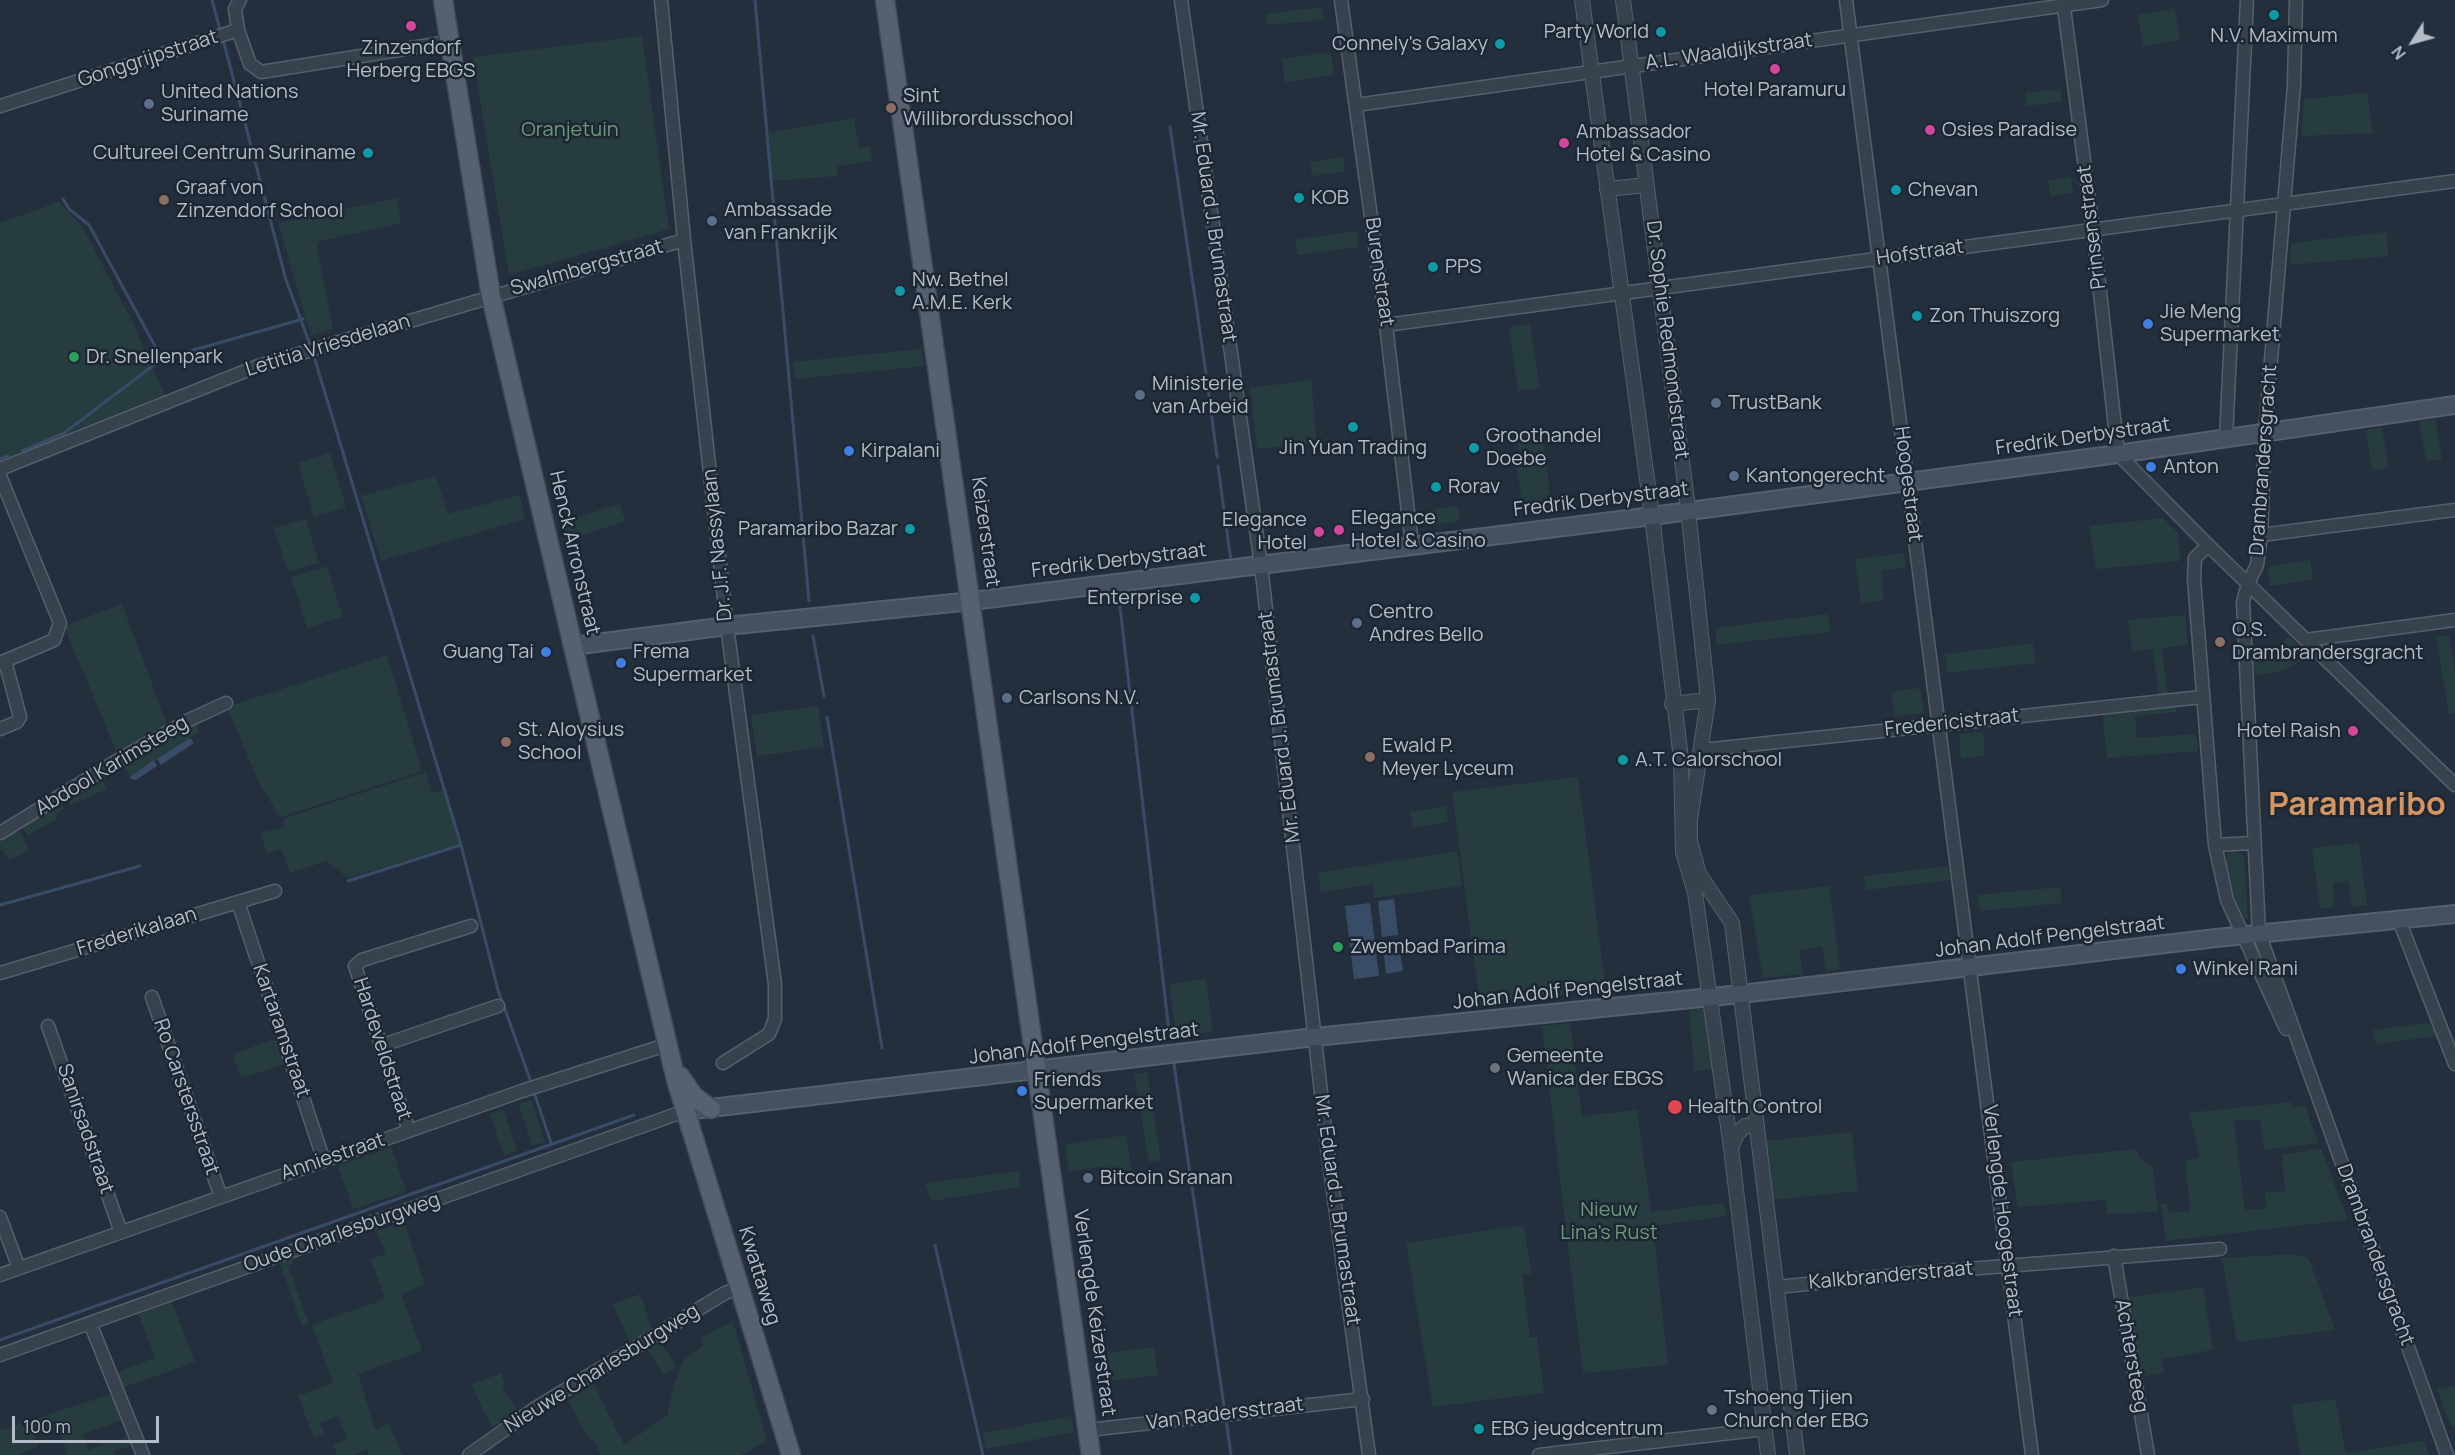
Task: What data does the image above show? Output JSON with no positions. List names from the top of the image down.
{
  "streets": {
    "main road": [
      "Fredrik Derbystraat",
      "Keizerstraat",
      "Henck Arronstraat",
      "Johan Adolf Pengelstraat",
      "Kwattaweg",
      "Verlengde Keizerstraat"
    ],
    "street": [
      "A.L. Waaldijkstraat",
      "Gonggrijpstraat",
      "Mr. Eduard J. Brumastraat",
      "Prinsenstraat",
      "Hofstraat",
      "Swalmbergstraat",
      "Burenstraat",
      "Dr. Sophie Redmondstraat",
      "Letitia Vriesdelaan",
      "Drambrandersgracht",
      "Hoogestraat",
      "Dr. J.F. Nassylaan",
      "Fredericistraat",
      "Abdool Karimsteeg",
      "Frederikalaan",
      "Kartaramstraat",
      "Hardeveldstraat",
      "Ro Carstersstraat",
      "Sanirsadstraat",
      "Anniestraat",
      "Verlengde Hoogestraat",
      "Oude Charlesburgweg",
      "Kalkbranderstraat",
      "Achtersteeg",
      "Nieuwe Charlesburgweg",
      "Van Radersstraat"
    ]
  },
  "crossings": [
    ["A.L. Waaldijkstraat", "Prinsenstraat"],
    ["A.L. Waaldijkstraat", "Burenstraat"],
    ["A.L. Waaldijkstraat", "Dr. Sophie Redmondstraat"],
    ["A.L. Waaldijkstraat", "Hoogestraat"],
    ["Gonggrijpstraat", "Henck Arronstraat"],
    ["Mr. Eduard J. Brumastraat", "Fredrik Derbystraat"],
    ["Mr. Eduard J. Brumastraat", "Johan Adolf Pengelstraat"],
    ["Mr. Eduard J. Brumastraat", "Van Radersstraat"],
    ["Prinsenstraat", "Hofstraat"],
    ["Prinsenstraat", "Fredrik Derbystraat"],
    ["Hofstraat", "Burenstraat"],
    ["Hofstraat", "Dr. Sophie Redmondstraat"],
    ["Hofstraat", "Drambrandersgracht"],
    ["Hofstraat", "Hoogestraat"],
    ["Swalmbergstraat", "Letitia Vriesdelaan"],
    ["Swalmbergstraat", "Dr. J.F. Nassylaan"],
    ["Swalmbergstraat", "Henck Arronstraat"],
    ["Burenstraat", "Fredrik Derbystraat"],
    ["Dr. Sophie Redmondstraat", "Fredrik Derbystraat"],
    ["Dr. Sophie Redmondstraat", "Fredericistraat"],
    ["Dr. Sophie Redmondstraat", "Johan Adolf Pengelstraat"],
    ["Dr. Sophie Redmondstraat", "Kalkbranderstraat"],
    ["Letitia Vriesdelaan", "Henck Arronstraat"],
    ["Fredrik Derbystraat", "Drambrandersgracht"],
    ["Fredrik Derbystraat", "Hoogestraat"],
    ["Fredrik Derbystraat", "Keizerstraat"],
    ["Fredrik Derbystraat", "Dr. J.F. Nassylaan"],
    ["Fredrik Derbystraat", "Henck Arronstraat"],
    ["Drambrandersgracht", "Fredericistraat"],
    ["Drambrandersgracht", "Johan Adolf Pengelstraat"],
    ["Hoogestraat", "Fredericistraat"],
    ["Hoogestraat", "Johan Adolf Pengelstraat"],
    ["Hoogestraat", "Verlengde Hoogestraat"],
    ["Keizerstraat", "Johan Adolf Pengelstraat"],
    ["Keizerstraat", "Verlengde Keizerstraat"],
    ["Henck Arronstraat", "Johan Adolf Pengelstraat"],
    ["Henck Arronstraat", "Anniestraat"],
    ["Henck Arronstraat", "Oude Charlesburgweg"],
    ["Henck Arronstraat", "Kwattaweg"],
    ["Frederikalaan", "Kartaramstraat"],
    ["Johan Adolf Pengelstraat", "Verlengde Hoogestraat"],
    ["Johan Adolf Pengelstraat", "Oude Charlesburgweg"],
    ["Johan Adolf Pengelstraat", "Kwattaweg"],
    ["Johan Adolf Pengelstraat", "Verlengde Keizerstraat"],
    ["Kartaramstraat", "Anniestraat"],
    ["Hardeveldstraat", "Anniestraat"],
    ["Ro Carstersstraat", "Anniestraat"],
    ["Sanirsadstraat", "Anniestraat"],
    ["Verlengde Hoogestraat", "Kalkbranderstraat"],
    ["Oude Charlesburgweg", "Kwattaweg"],
    ["Kwattaweg", "Nieuwe Charlesburgweg"],
    ["Kalkbranderstraat", "Achtersteeg"],
    ["Verlengde Keizerstraat", "Van Radersstraat"]
  ],
  "districts": ["Paramaribo"],
  "parks": ["Oranjetuin", "Nieuw Lina's Rust"],
  "places": [
    "N.V. Maximum",
    "Zinzendorf Herberg EBGS",
    "Party World",
    "Connely's Galaxy",
    "Hotel Paramuru",
    "United Nations Suriname",
    "Sint Willibrordusschool",
    "Osies Paradise",
    "Ambassador Hotel & Casino",
    "Cultureel Centrum Suriname",
    "Chevan",
    "KOB",
    "Graaf von Zinzendorf School",
    "Ambassade van Frankrijk",
    "PPS",
    "Nw. Bethel A.M.E. Kerk",
    "Zon Thuiszorg",
    "Jie Meng Supermarket",
    "Dr. Snellenpark",
    "Ministerie van Arbeid",
    "TrustBank",
    "Jin Yuan Trading",
    "Groothandel Doebe",
    "Kirpalani",
    "Anton",
    "Kantongerecht",
    "Rorav",
    "Paramaribo Bazar",
    "Elegance Hotel & Casino",
    "Elegance Hotel",
    "Enterprise",
    "Centro Andres Bello",
    "O.S. Drambrandersgracht",
    "Guang Tai",
    "Frema Supermarket",
    "Carlsons N.V.",
    "Hotel Raish",
    "St. Aloysius School",
    "Ewald P. Meyer Lyceum",
    "A.T. Calorschool",
    "Zwembad Parima",
    "Winkel Rani",
    "Gemeente Wanica der EBGS",
    "Friends Supermarket",
    "Health Control",
    "Bitcoin Sranan",
    "Tshoeng Tjien Church der EBG",
    "EBG jeugdcentrum"
  ],
  "scale_bar": "100 m",
  "north": "bottom left"
}
